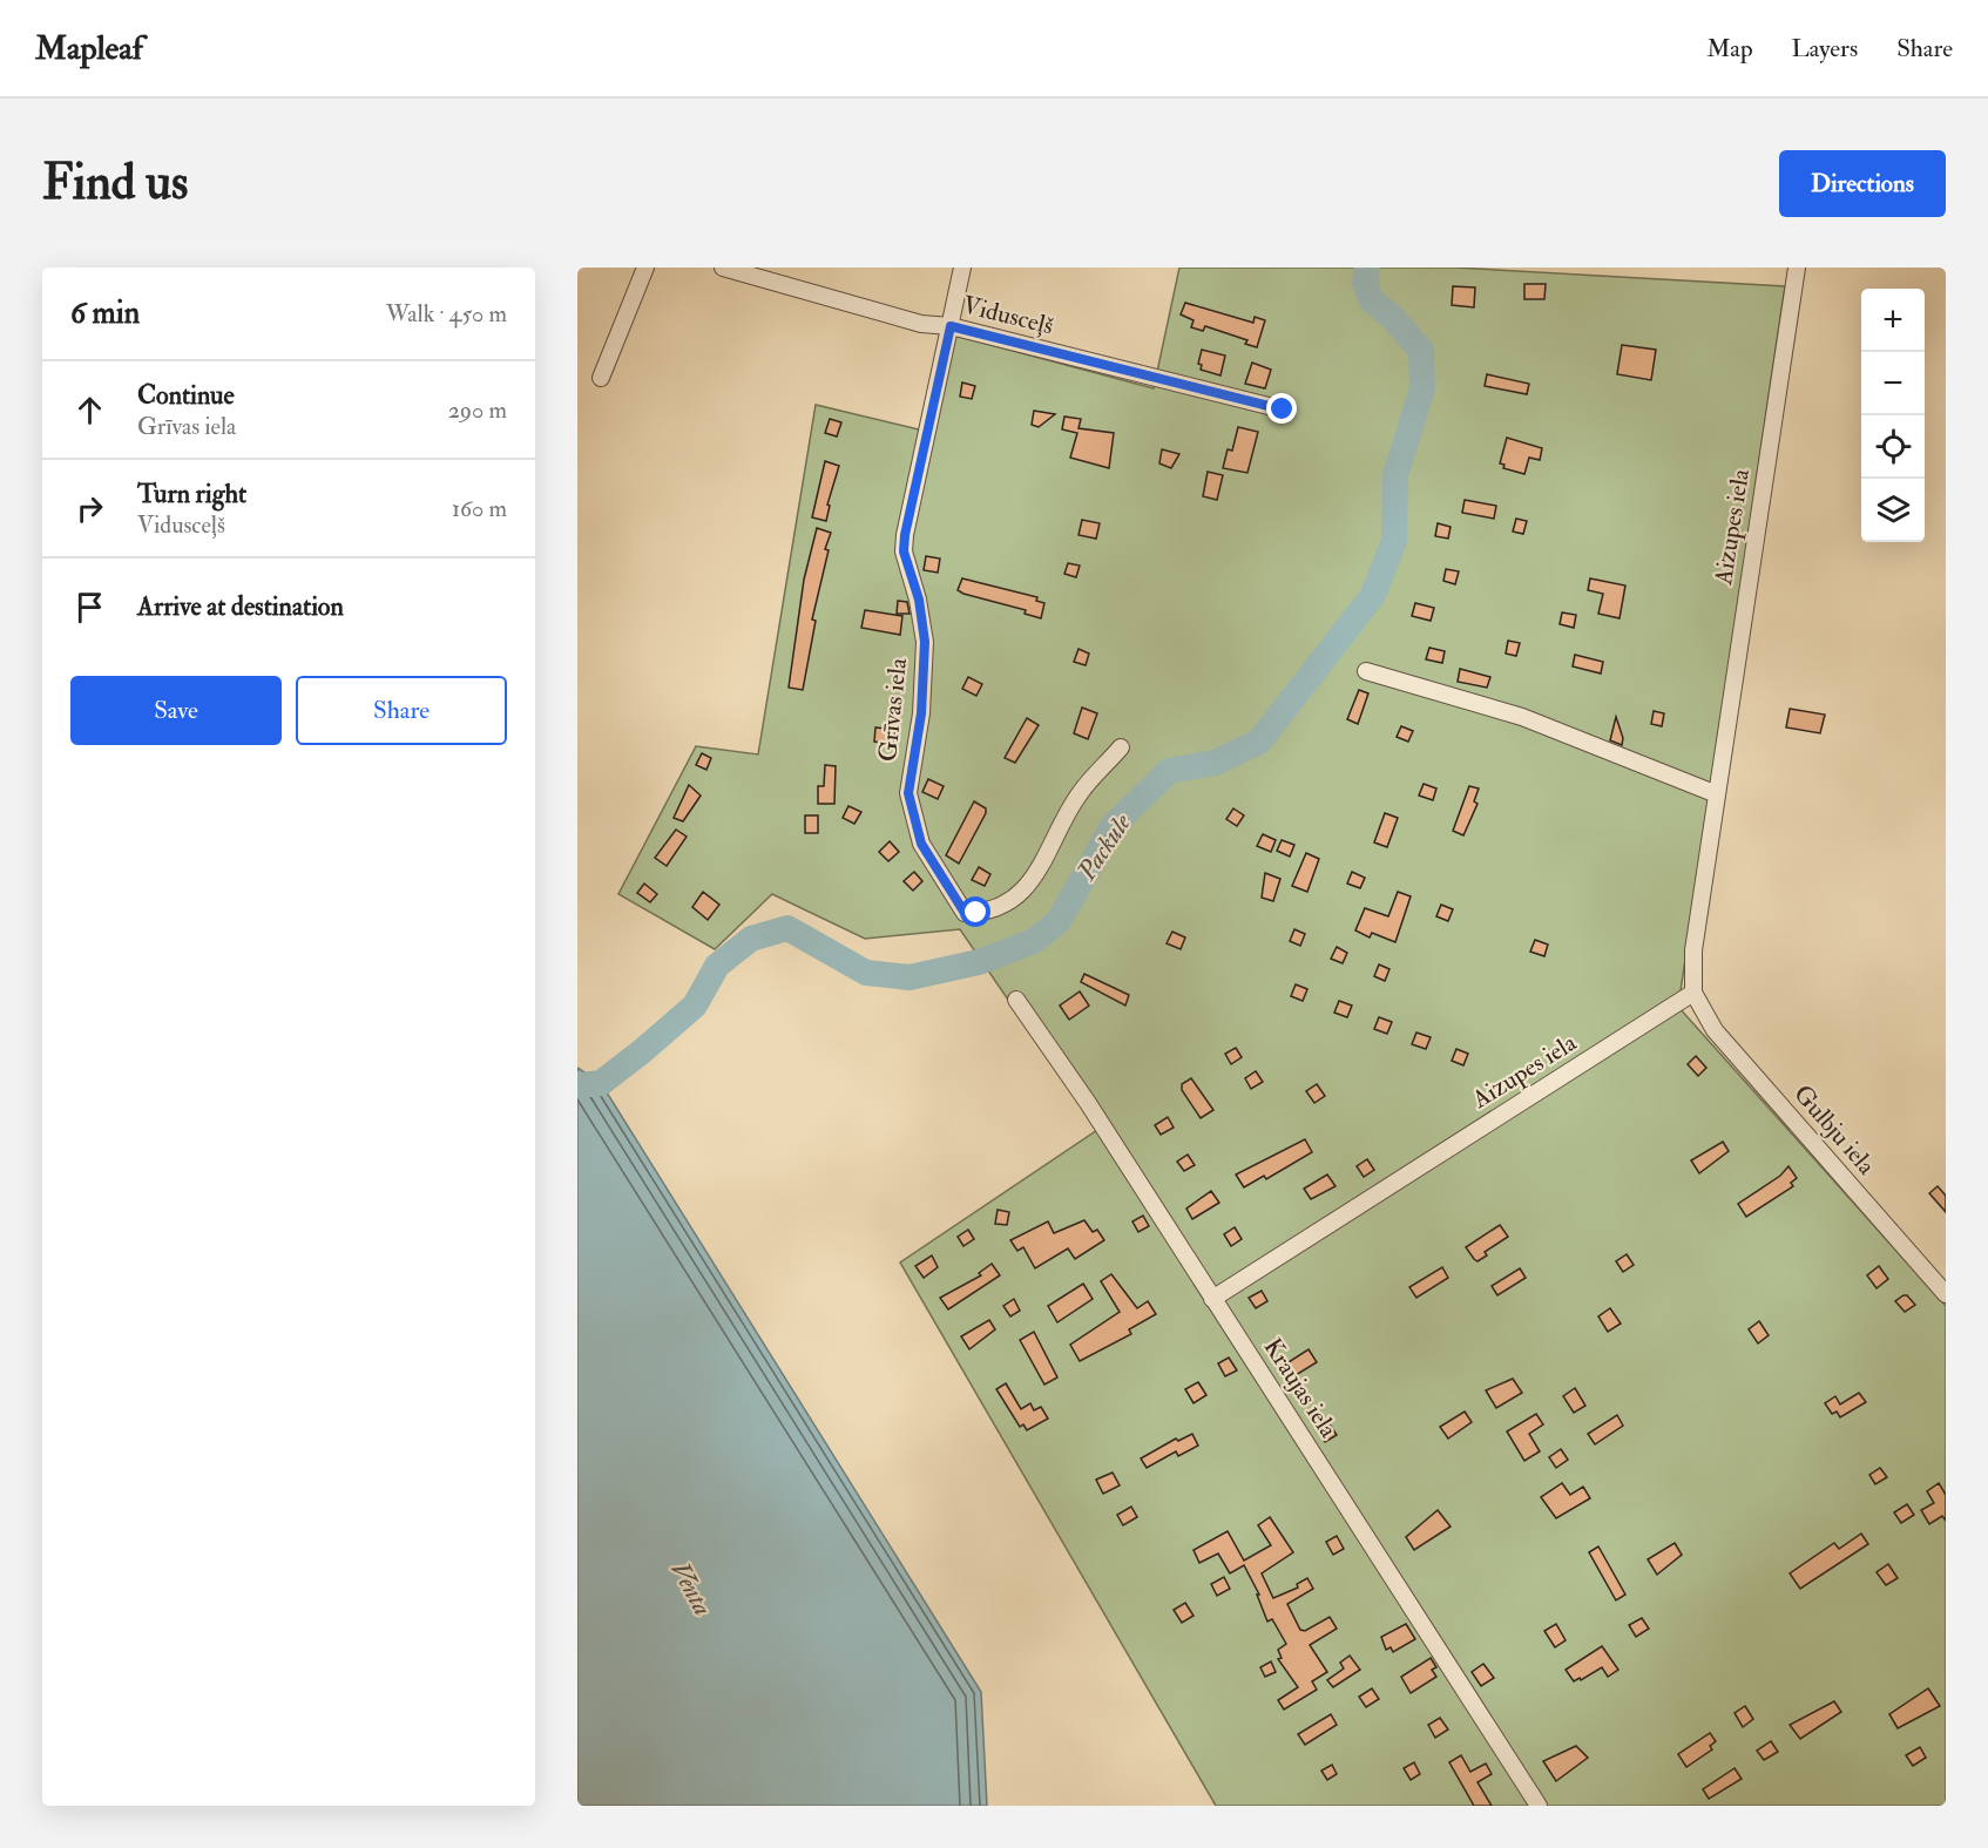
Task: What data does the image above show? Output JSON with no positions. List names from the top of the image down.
{
  "streets": {
    "street": [
      "Vidusceļš",
      "Aizupes iela",
      "Grīvas iela",
      "Gulbju iela",
      "Kraujas iela"
    ]
  },
  "crossings": [
    ["Vidusceļš", "Grīvas iela"],
    ["Aizupes iela", "Gulbju iela"],
    ["Aizupes iela", "Kraujas iela"]
  ],
  "water": ["Packule", "Venta"],
  "page": {
    "header": "Mapleaf",
    "nav": ["Map", "Layers", "Share"],
    "buttons": [
      "Directions",
      ["Save", "Share"]
    ],
    "title": "Find us",
    "heading": ["6 min", "Walk · 450 m"],
    "map_buttons": ["+", "−"],
    "list": [
      ["Continue", "Grīvas iela", "290 m"],
      ["Turn right", "Vidusceļš", "160 m"],
      "Arrive at destination"
    ]
  }
}
